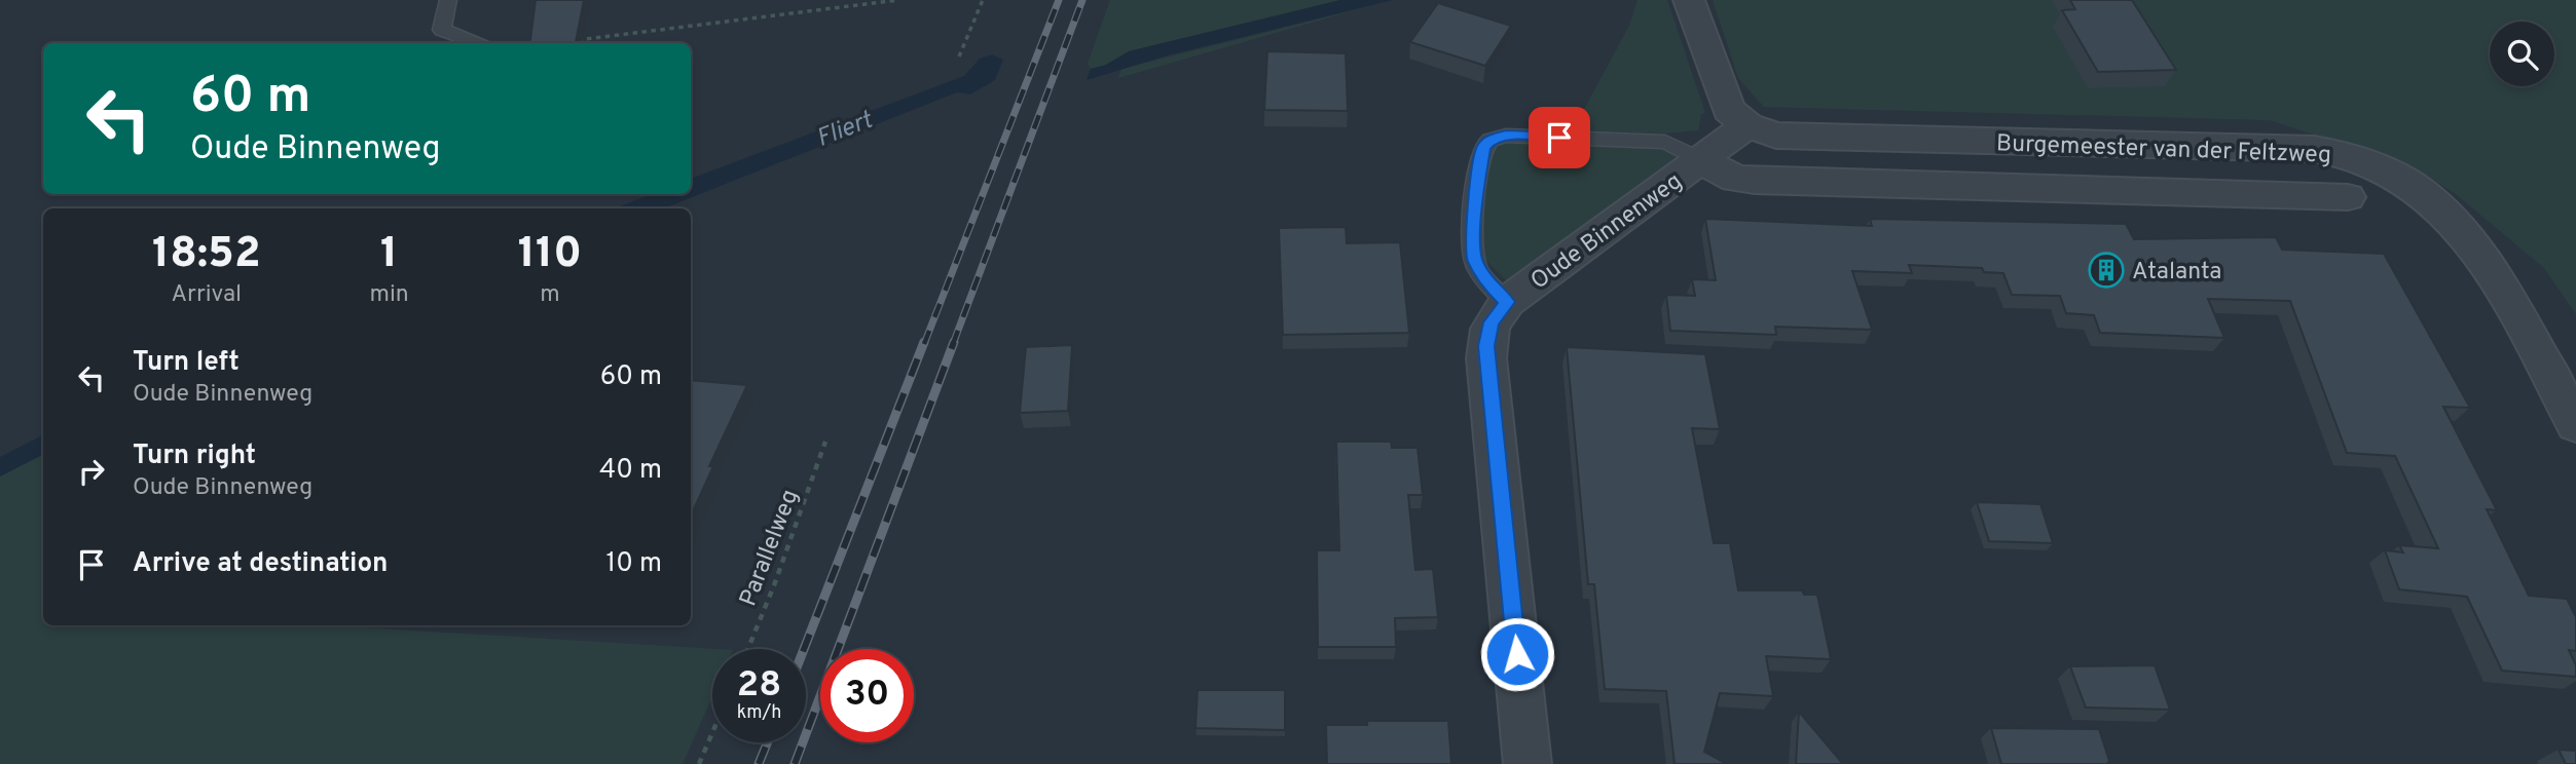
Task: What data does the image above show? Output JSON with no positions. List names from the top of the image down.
{
  "streets": {
    "street": ["Burgemeester van der Feltzweg", "Oude Binnenweg"],
    "path": ["Parallelweg"]
  },
  "crossings": [
    ["Burgemeester van der Feltzweg", "Oude Binnenweg"]
  ],
  "water": ["Fliert"],
  "places": {
    "building": ["Atalanta"]
  },
  "page": {
    "turn": ["60 m", "Oude Binnenweg"],
    "eta": [
      "18:52",
      "Arrival",
      "1",
      "min",
      "110",
      "m"
    ],
    "list": [
      {
        "name": "Turn left",
        "note": "Oude Binnenweg",
        "value": "60 m"
      },
      {
        "name": "Turn right",
        "note": "Oude Binnenweg",
        "value": "40 m"
      },
      {
        "name": "Arrive at destination",
        "value": "10 m"
      }
    ],
    "speed": "28 km/h",
    "limit": "30"
  }
}
